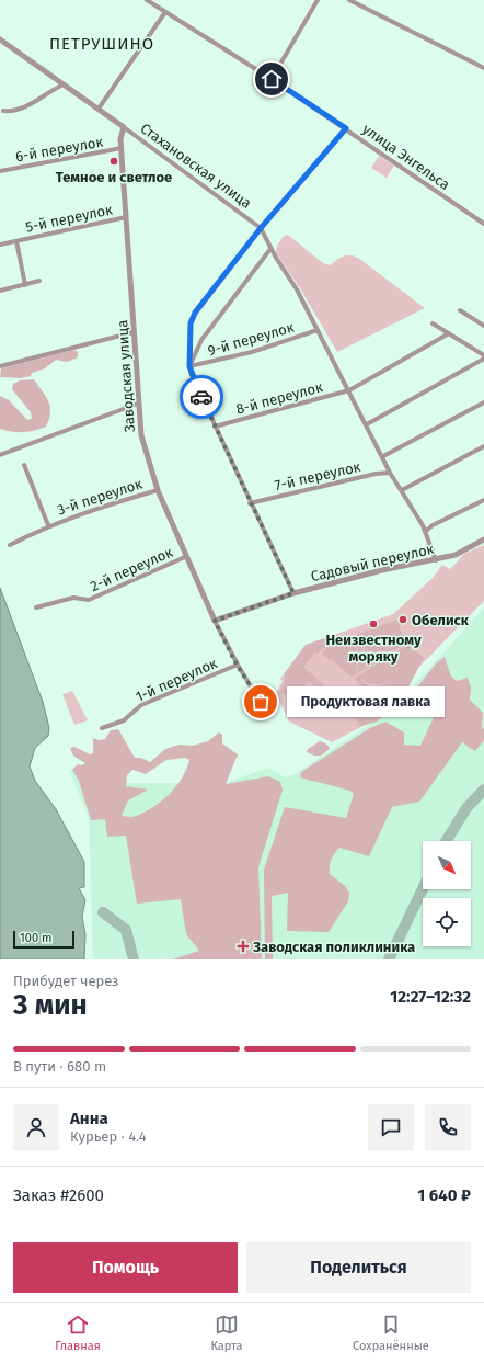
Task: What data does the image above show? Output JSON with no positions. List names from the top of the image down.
{
  "streets": {
    "street": [
      "6-й переулок",
      "улица Энгельса",
      "Стахановская улица",
      "5-й переулок",
      "9-й переулок",
      "Заводская улица",
      "8-й переулок",
      "7-й переулок",
      "3-й переулок",
      "Садовый переулок",
      "2-й переулок",
      "1-й переулок"
    ]
  },
  "crossings": [
    ["6-й переулок", "Заводская улица"],
    ["Стахановская улица", "Заводская улица"],
    ["5-й переулок", "Заводская улица"],
    ["Заводская улица", "3-й переулок"],
    ["Заводская улица", "Садовый переулок"],
    ["Заводская улица", "2-й переулок"],
    ["Заводская улица", "1-й переулок"]
  ],
  "districts": ["ПЕТРУШИНО"],
  "places": {
    "other": [
      "Темное и светлое",
      "Обелиск",
      "Неизвестному моряку",
      "Продуктовая лавка"
    ],
    "health": ["Заводская поликлиника"]
  },
  "scale_bar": "100 m",
  "north": "bottom right",
  "page": {
    "bubble": "Продуктовая лавка",
    "scale": "100 m",
    "heading": ["3 мин", "Прибудет через", "12:27–12:32"],
    "panel": [
      "Анна",
      "Курьер · 4.4",
      "Заказ #2600",
      "1 640 ₽"
    ],
    "bar": "В пути · 680 m",
    "buttons": ["Помощь", "Поделиться"],
    "tabs": ["Главная", "Карта", "Сохранённые"]
  }
}
